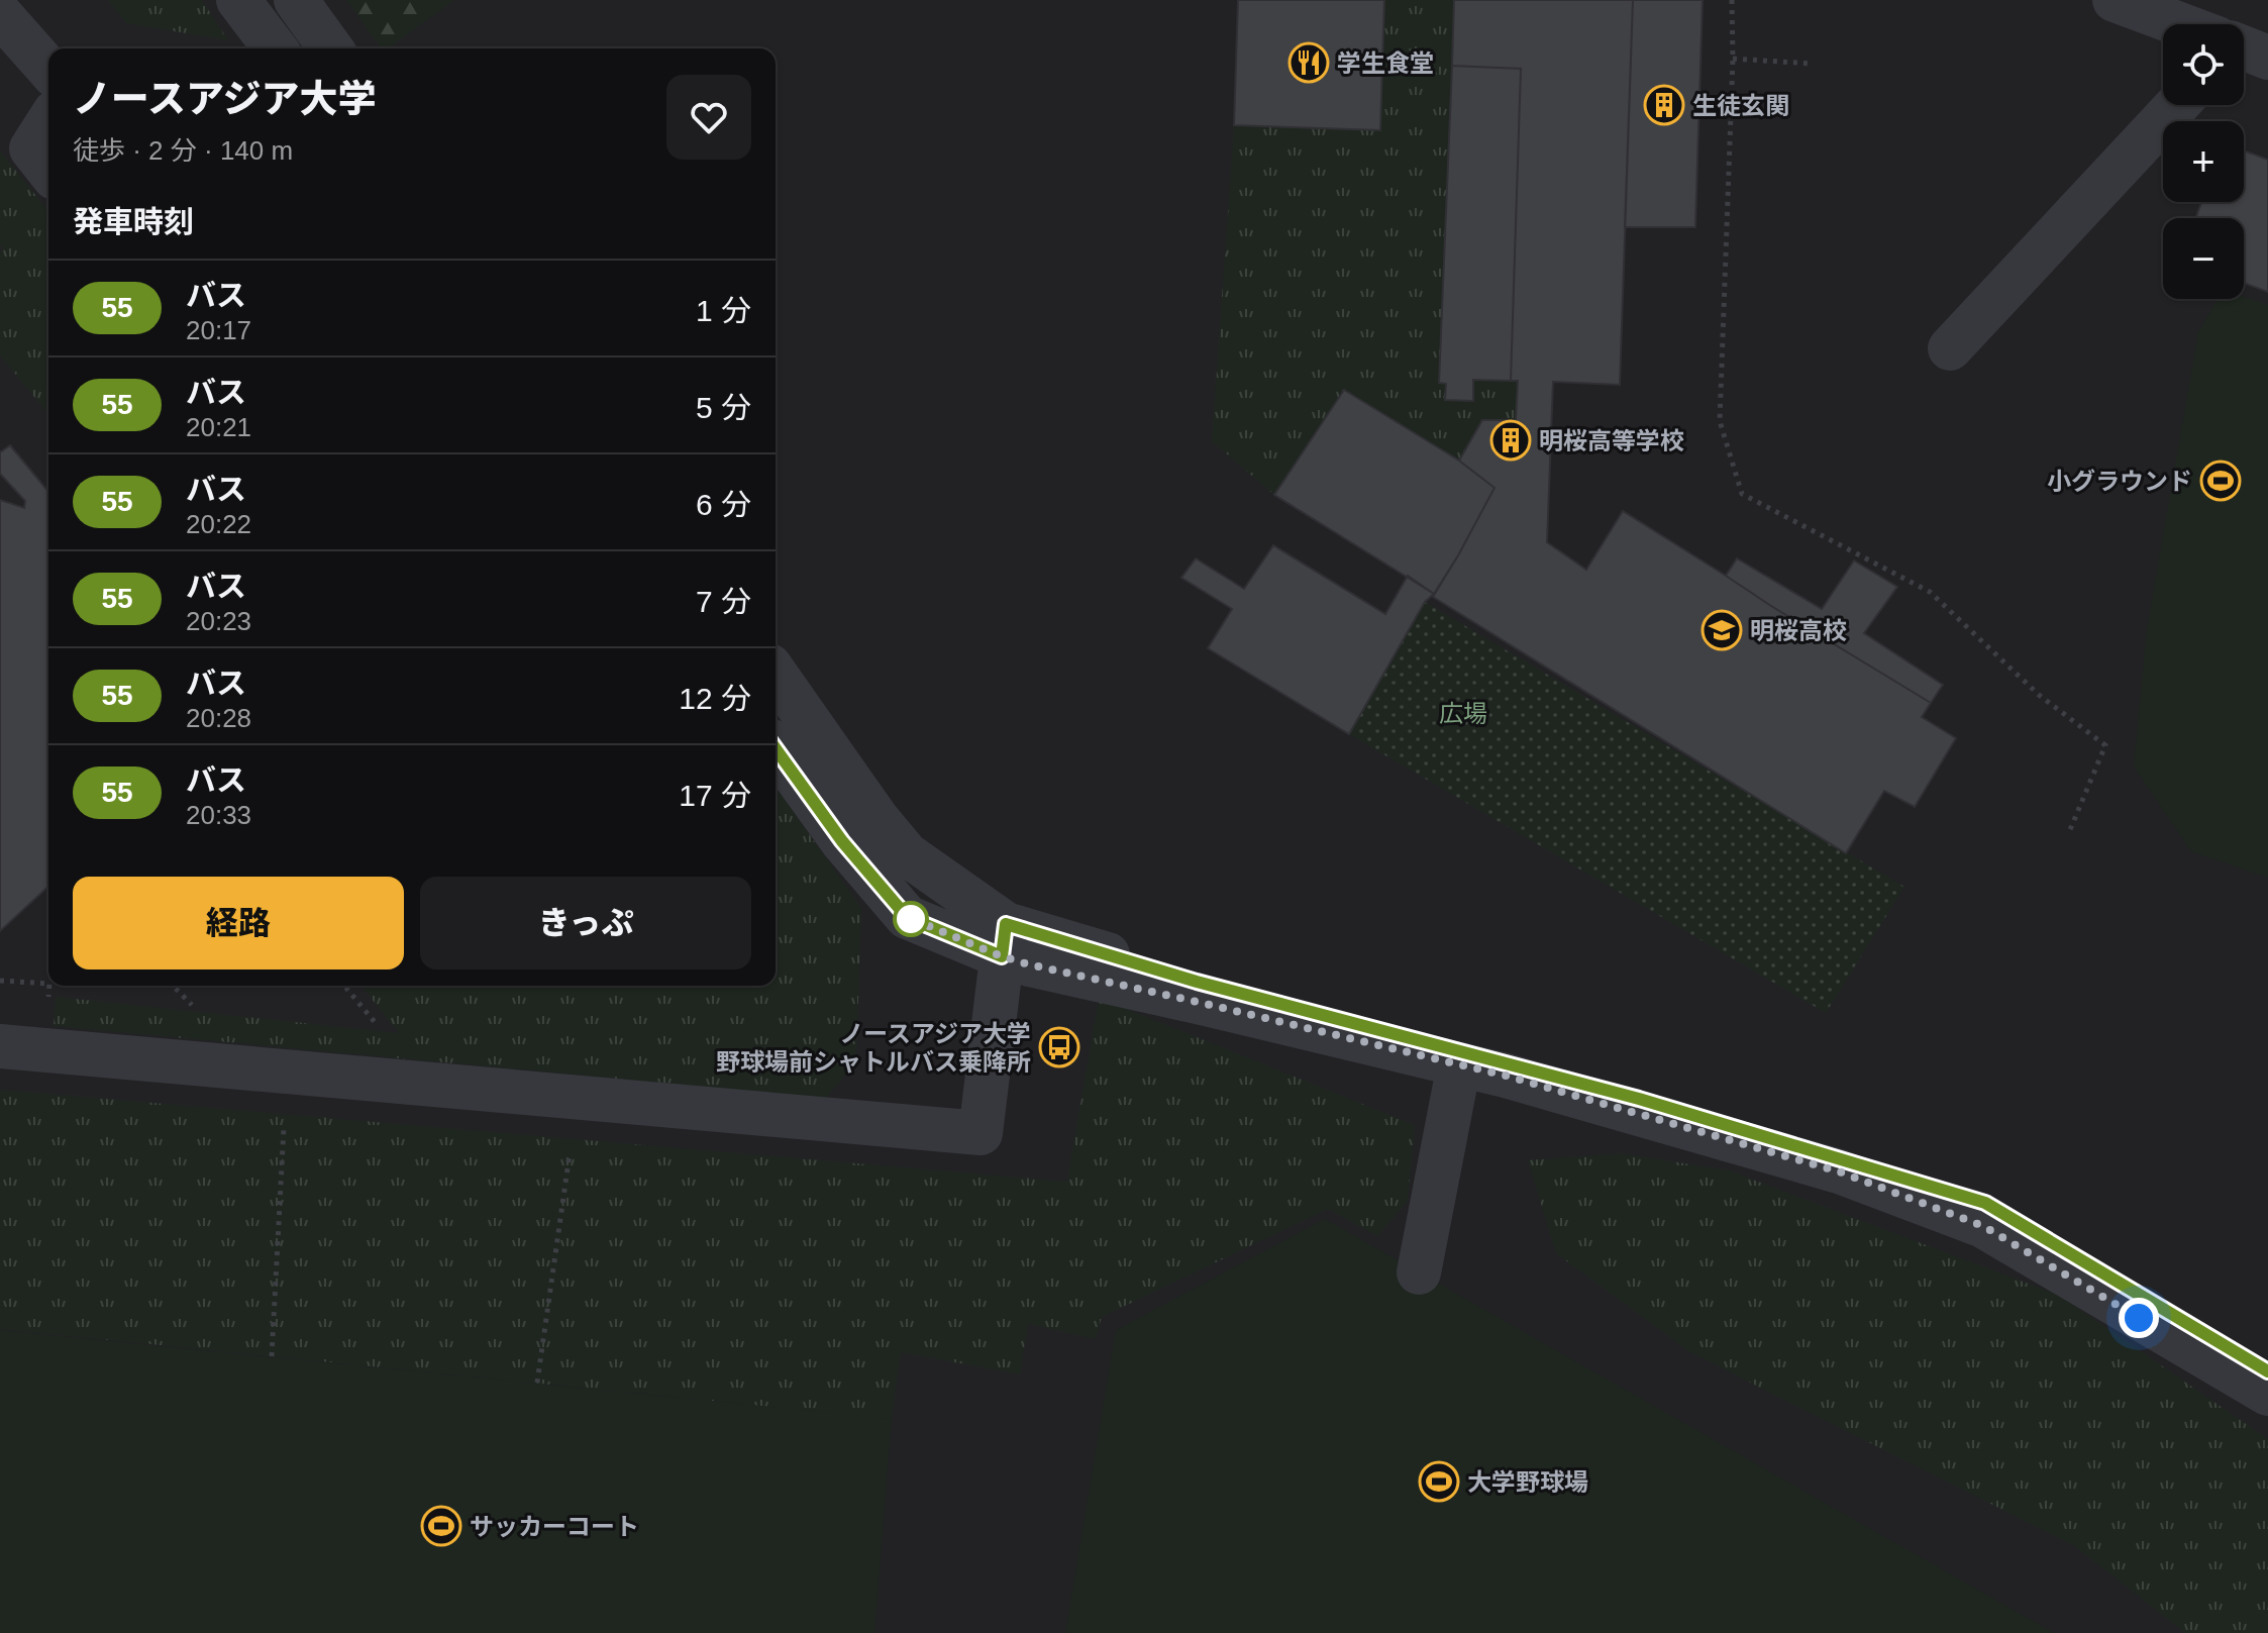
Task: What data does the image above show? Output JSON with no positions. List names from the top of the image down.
{
  "parks": ["広場"],
  "places": {
    "restaurant": ["学生食堂"],
    "building": ["生徒玄関", "明桜高等学校"],
    "sports": ["小グラウンド", "大学野球場", "サッカーコート"],
    "school or university": ["明桜高校"],
    "bus stop": ["ノースアジア大学 野球場前シャトルバス乗降所"]
  },
  "lines": ["bus line 55"],
  "page": {
    "map_buttons": ["+", "−"],
    "heading": [
      ["ノースアジア大学", "徒歩 · 2 分 · 140 m"],
      "発車時刻"
    ],
    "list": [
      {
        "mark": "55",
        "name": "バス",
        "note": "20:17",
        "value": "1 分"
      },
      {
        "mark": "55",
        "name": "バス",
        "note": "20:21",
        "value": "5 分"
      },
      {
        "mark": "55",
        "name": "バス",
        "note": "20:22",
        "value": "6 分"
      },
      {
        "mark": "55",
        "name": "バス",
        "note": "20:23",
        "value": "7 分"
      },
      {
        "mark": "55",
        "name": "バス",
        "note": "20:28",
        "value": "12 分"
      },
      {
        "mark": "55",
        "name": "バス",
        "note": "20:33",
        "value": "17 分"
      }
    ],
    "buttons": ["経路", "きっぷ"]
  }
}
